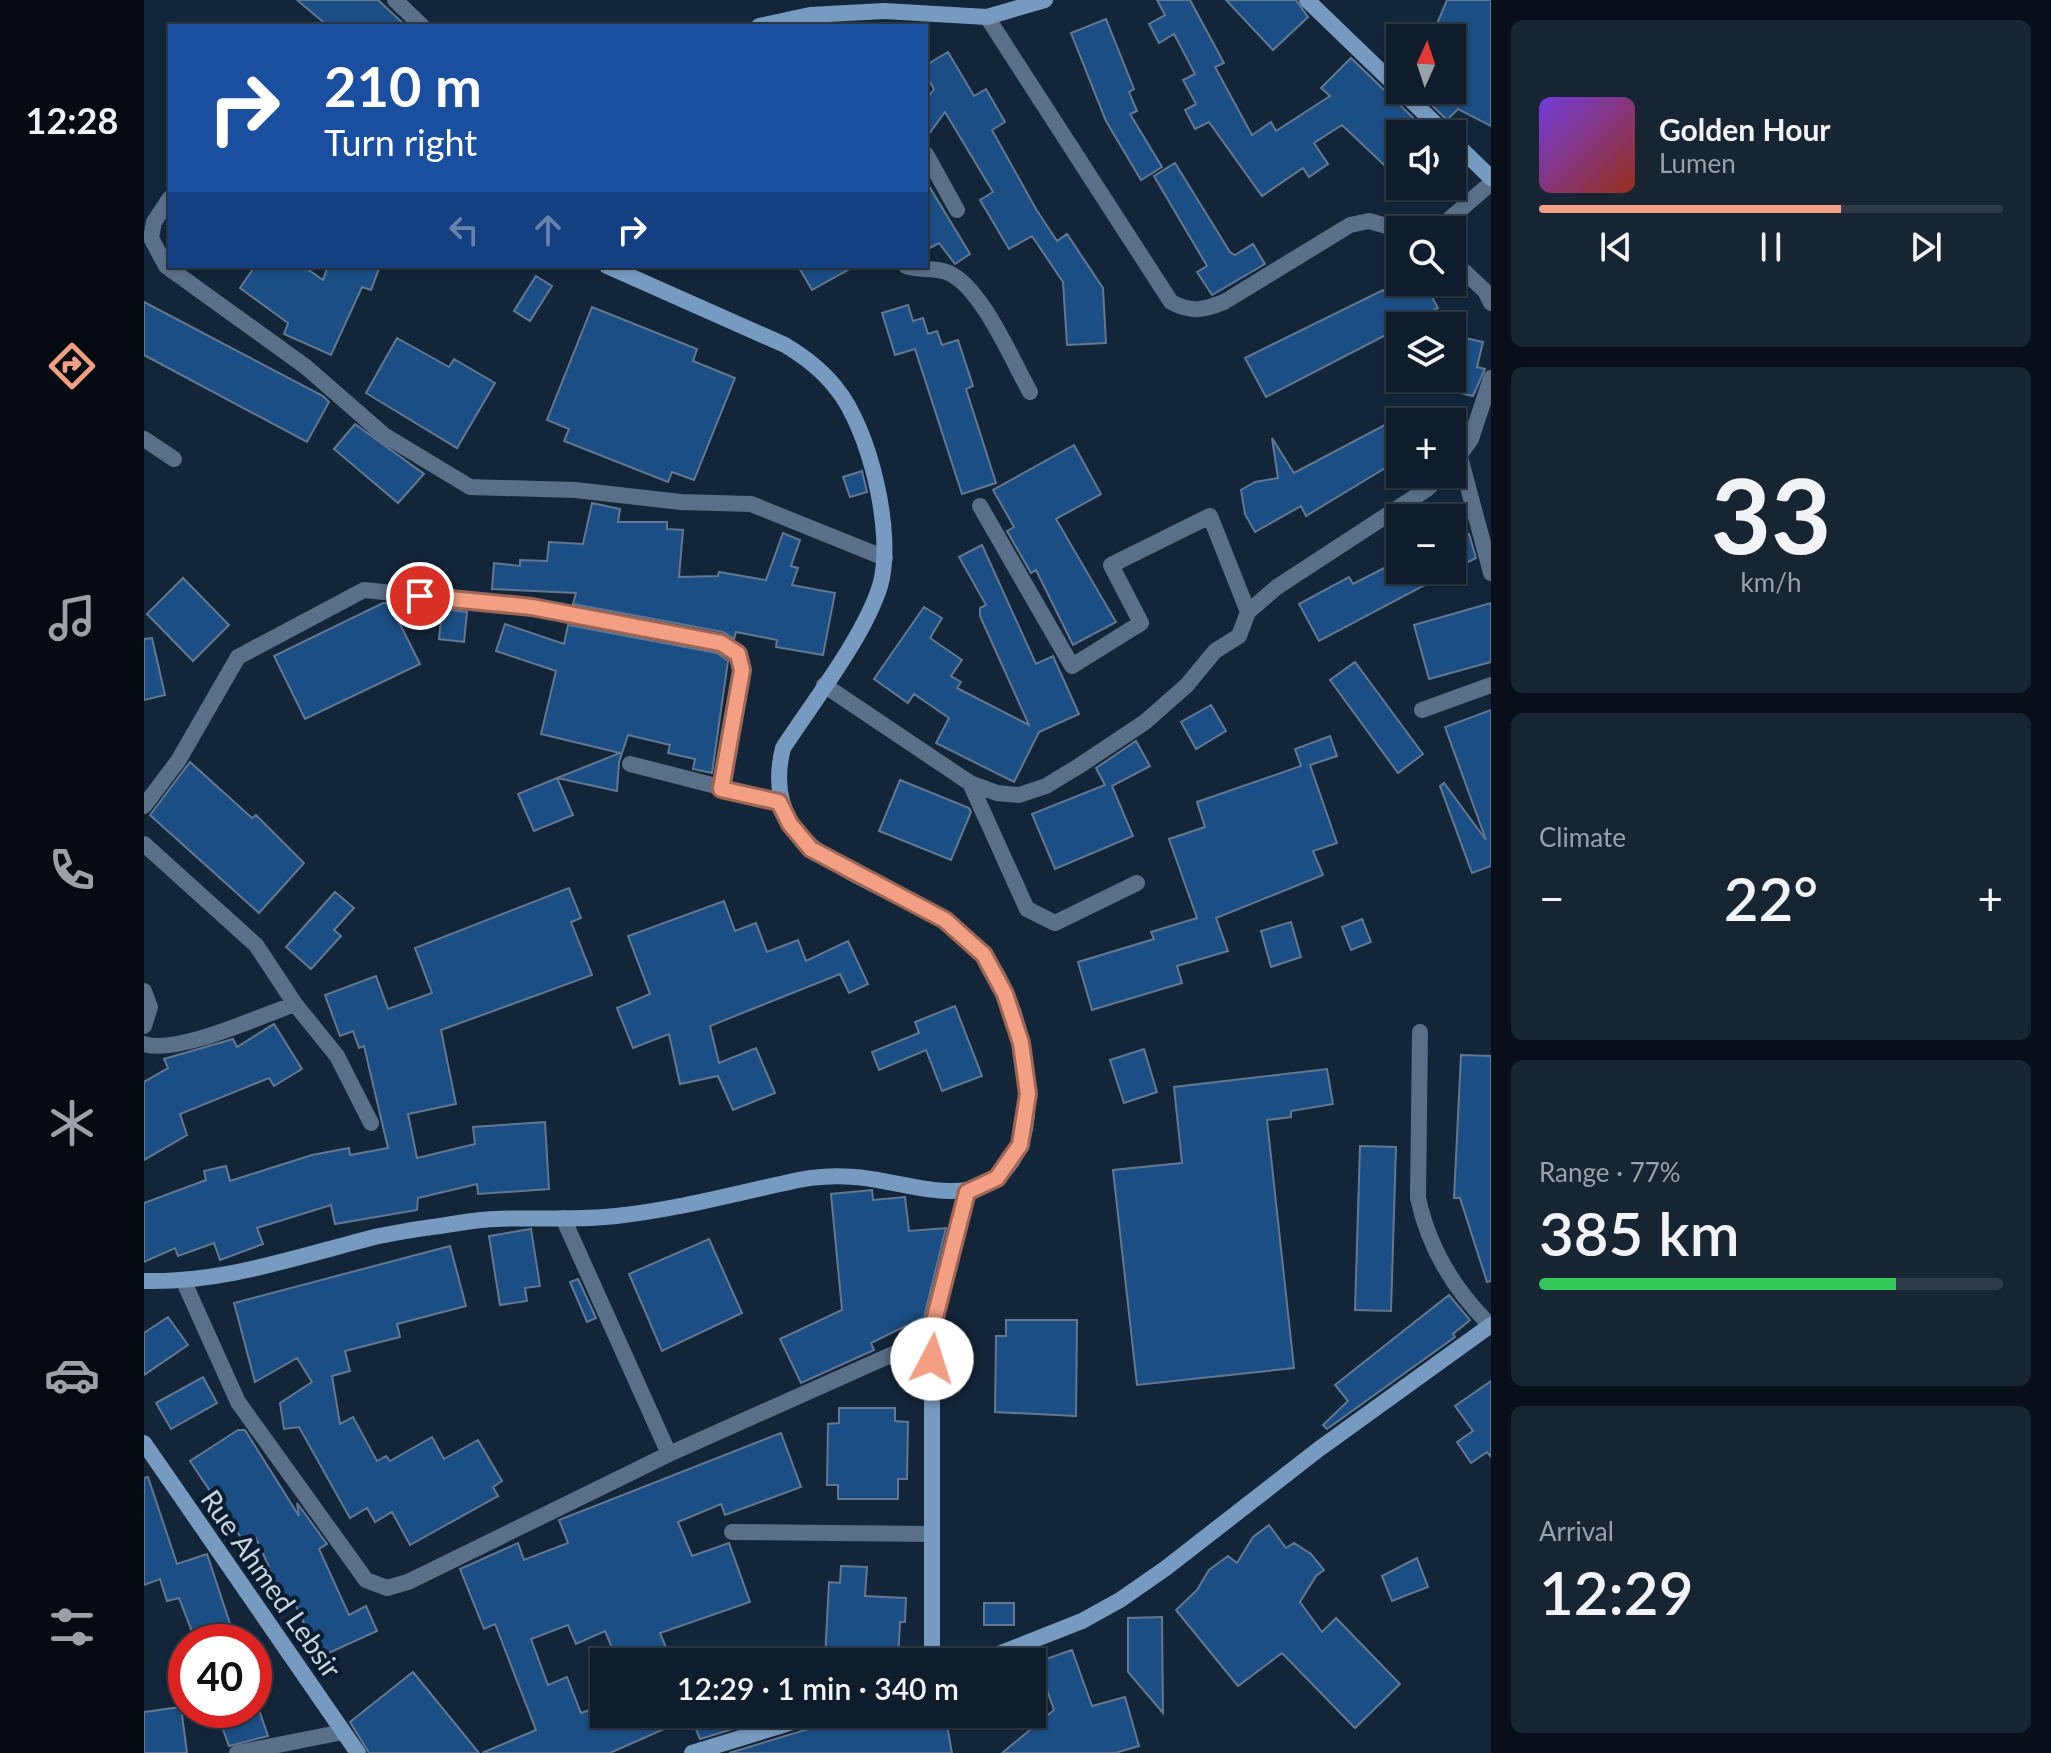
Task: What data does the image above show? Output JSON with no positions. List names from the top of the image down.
{
  "streets": {
    "main road": ["Rue Ahmed Lebsir"]
  },
  "north": "top",
  "page": {
    "tabs": "12:28",
    "map_buttons": ["+", "−"],
    "turn": ["210 m", "Turn right"],
    "song": ["Golden Hour", "Lumen"],
    "tile": [
      ["33", "km/h"],
      "Climate",
      ["Range · 77%", "385 km"],
      ["Arrival", "12:29"]
    ],
    "heat": ["−", "22°", "+"],
    "limit": "40",
    "trip": "12:29 · 1 min · 340 m"
  }
}
